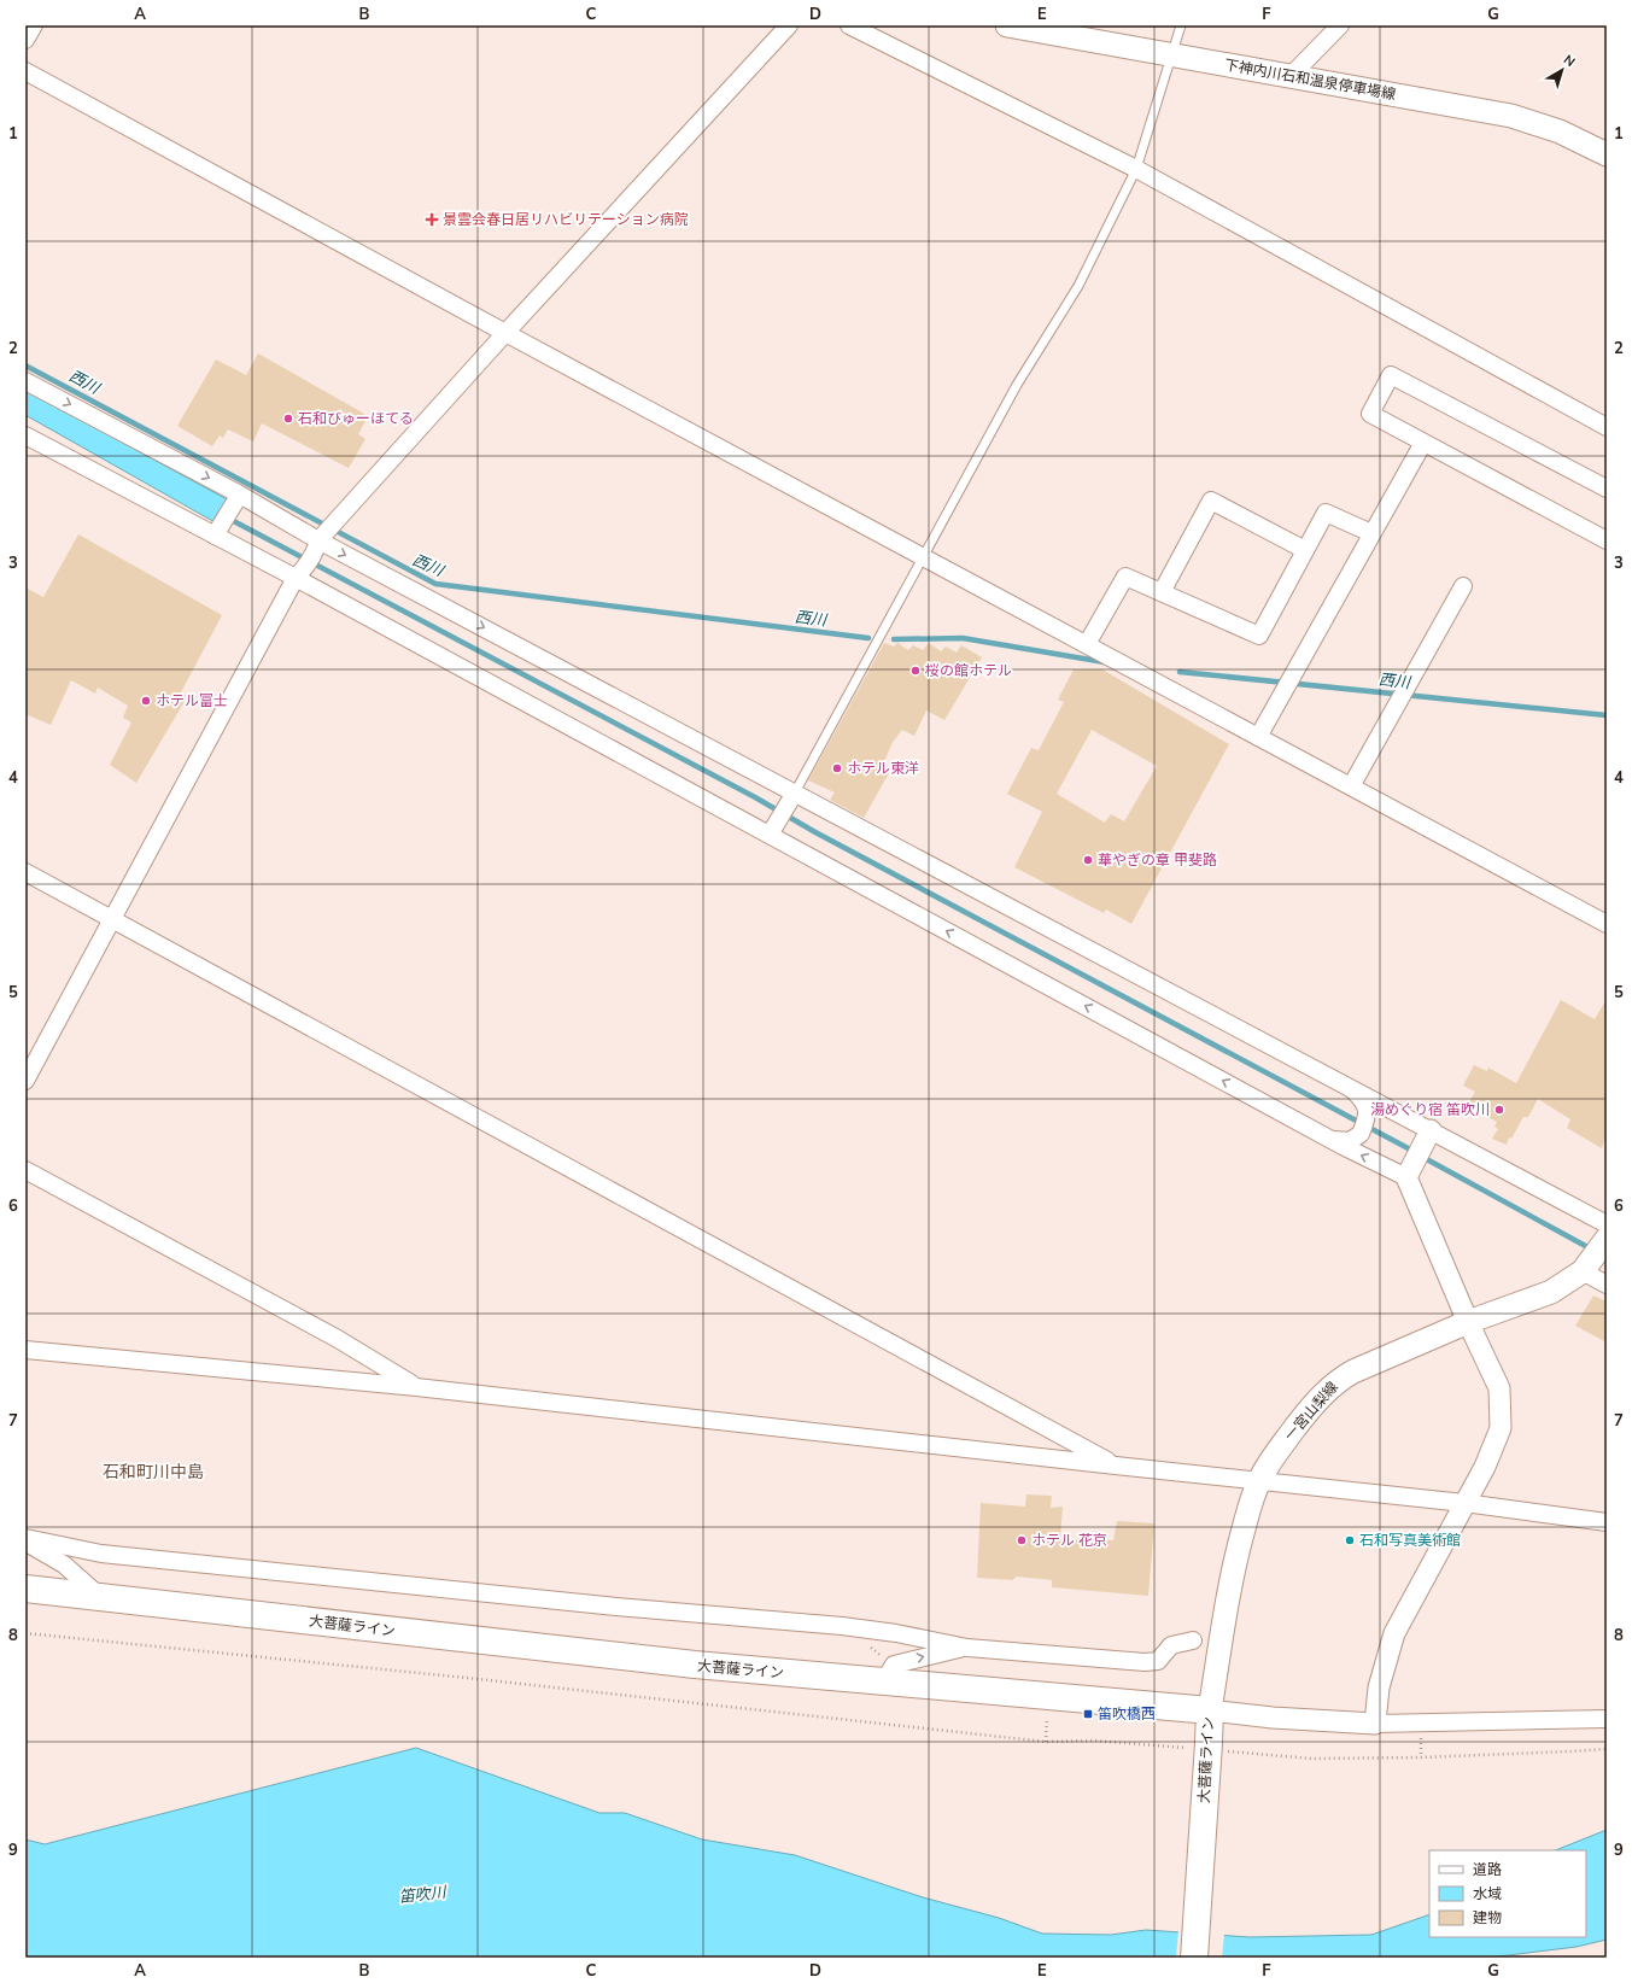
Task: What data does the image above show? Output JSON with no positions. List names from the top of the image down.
{
  "streets": {
    "highway": ["大菩薩ライン"],
    "main road": ["下神内川石和温泉停車場線", "一宮山梨線"]
  },
  "crossings": [
    ["一宮山梨線", "大菩薩ライン"]
  ],
  "districts": ["石和町川中島"],
  "water": ["西川", "笛吹川"],
  "places": {
    "health": ["景雲会春日居リハビリテーション病院"],
    "other": [
      "石和びゅーほてる",
      "桜の館ホテル",
      "ホテル富士",
      "ホテル東洋",
      "華やぎの章 甲斐路",
      "湯めぐり宿 笛吹川",
      "ホテル 花京",
      "石和写真美術館"
    ],
    "transit": ["笛吹橋西"]
  },
  "legend": ["道路", "水域", "建物"],
  "north": "top right",
  "grid": {
    "columns": [
      "A",
      "B",
      "C",
      "D",
      "E",
      "F",
      "G"
    ],
    "rows": [
      "1",
      "2",
      "3",
      "4",
      "5",
      "6",
      "7",
      "8",
      "9"
    ]
  }
}
